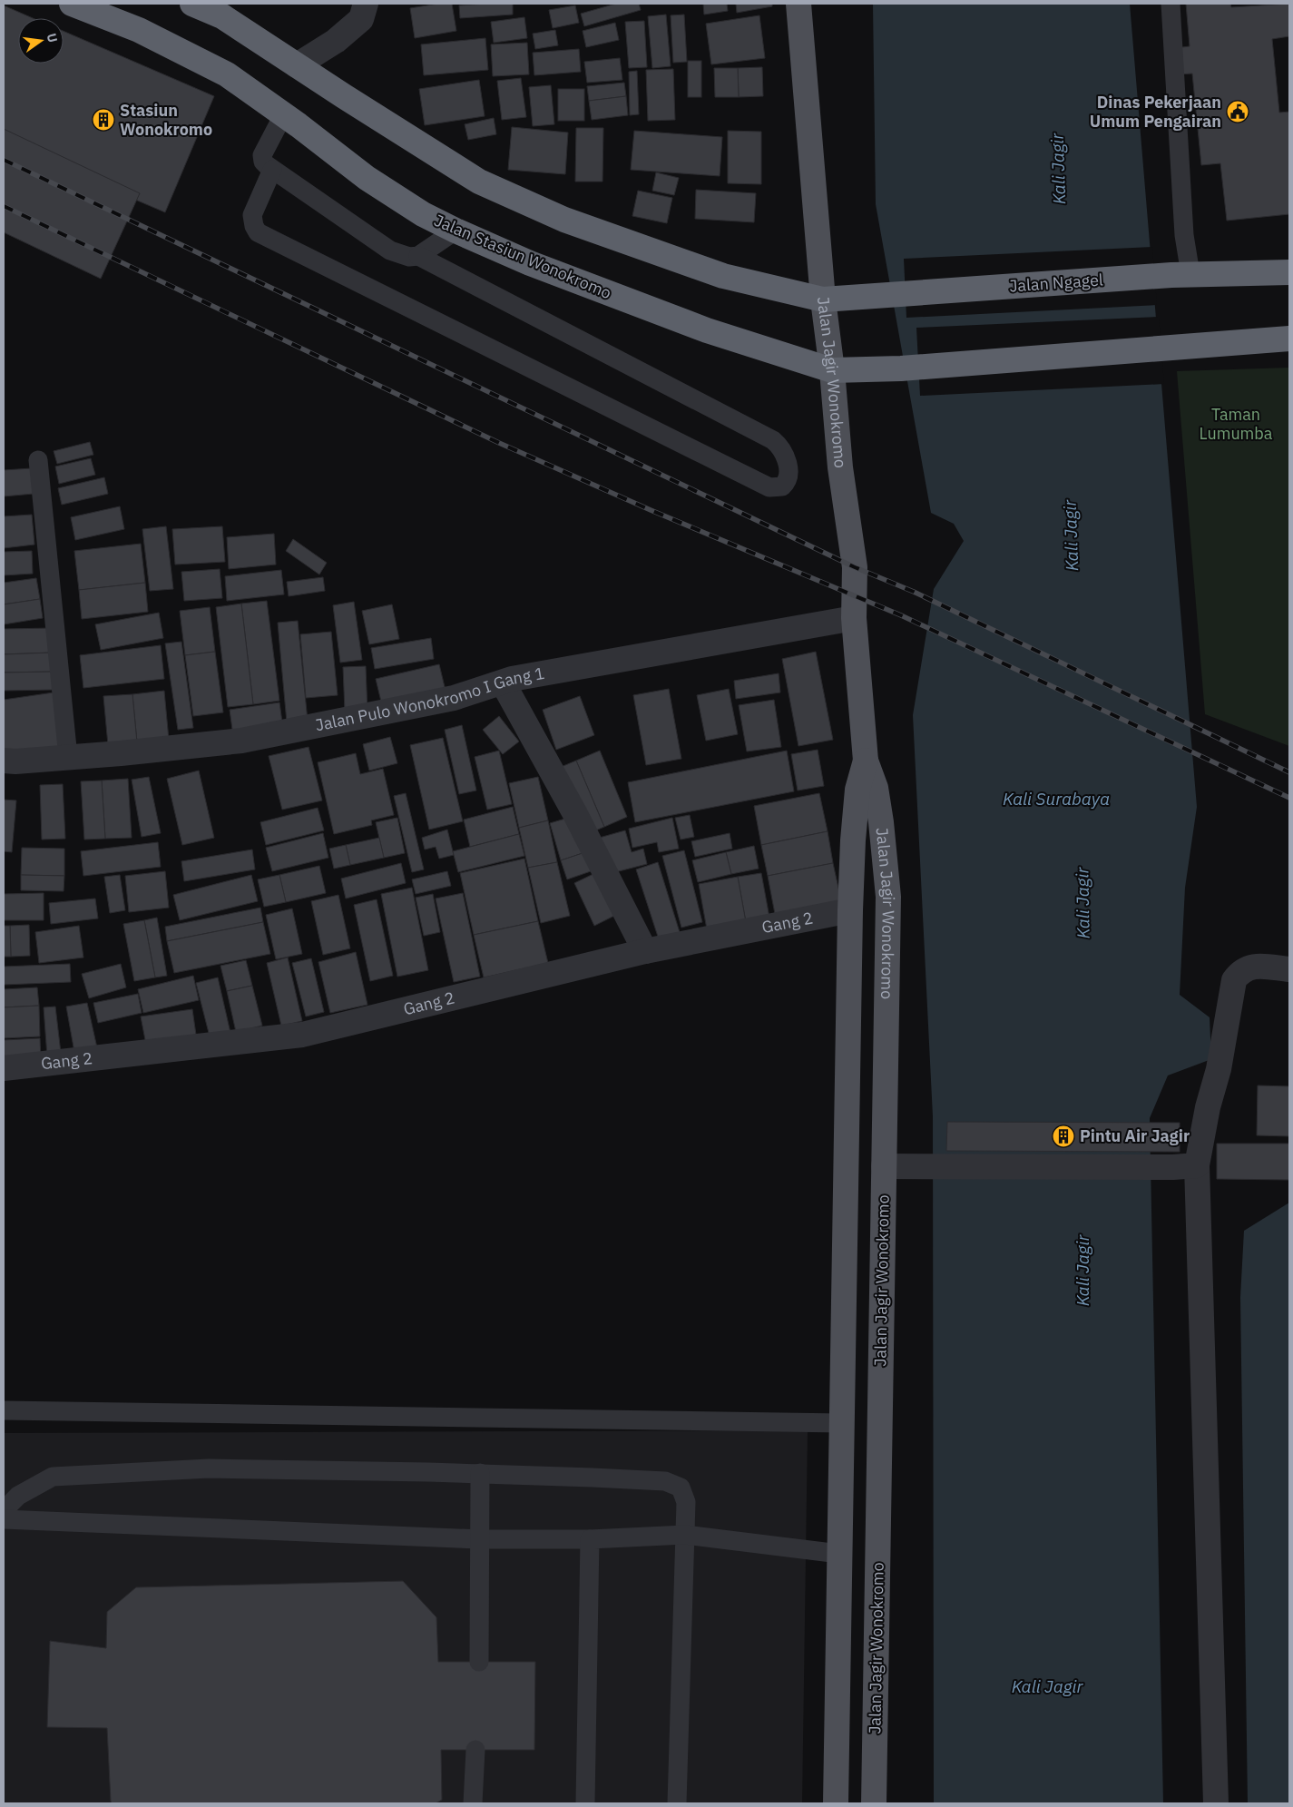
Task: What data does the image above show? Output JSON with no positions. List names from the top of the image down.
{
  "streets": {
    "highway": ["Jalan Stasiun Wonokromo", "Jalan Ngagel"],
    "main road": ["Jalan Jagir Wonokromo"],
    "street": ["Jalan Pulo Wonokromo I Gang 1", "Gang 2"]
  },
  "crossings": [
    ["Jalan Stasiun Wonokromo", "Jalan Jagir Wonokromo"],
    ["Jalan Ngagel", "Jalan Jagir Wonokromo"],
    ["Jalan Jagir Wonokromo", "Jalan Pulo Wonokromo I Gang 1"],
    ["Jalan Jagir Wonokromo", "Gang 2"]
  ],
  "water": ["Kali Jagir", "Kali Surabaya"],
  "parks": ["Taman Lumumba"],
  "places": {
    "public building": ["Dinas Pekerjaan Umum Pengairan"],
    "building": ["Stasiun Wonokromo", "Pintu Air Jagir"]
  },
  "north": "right"
}
